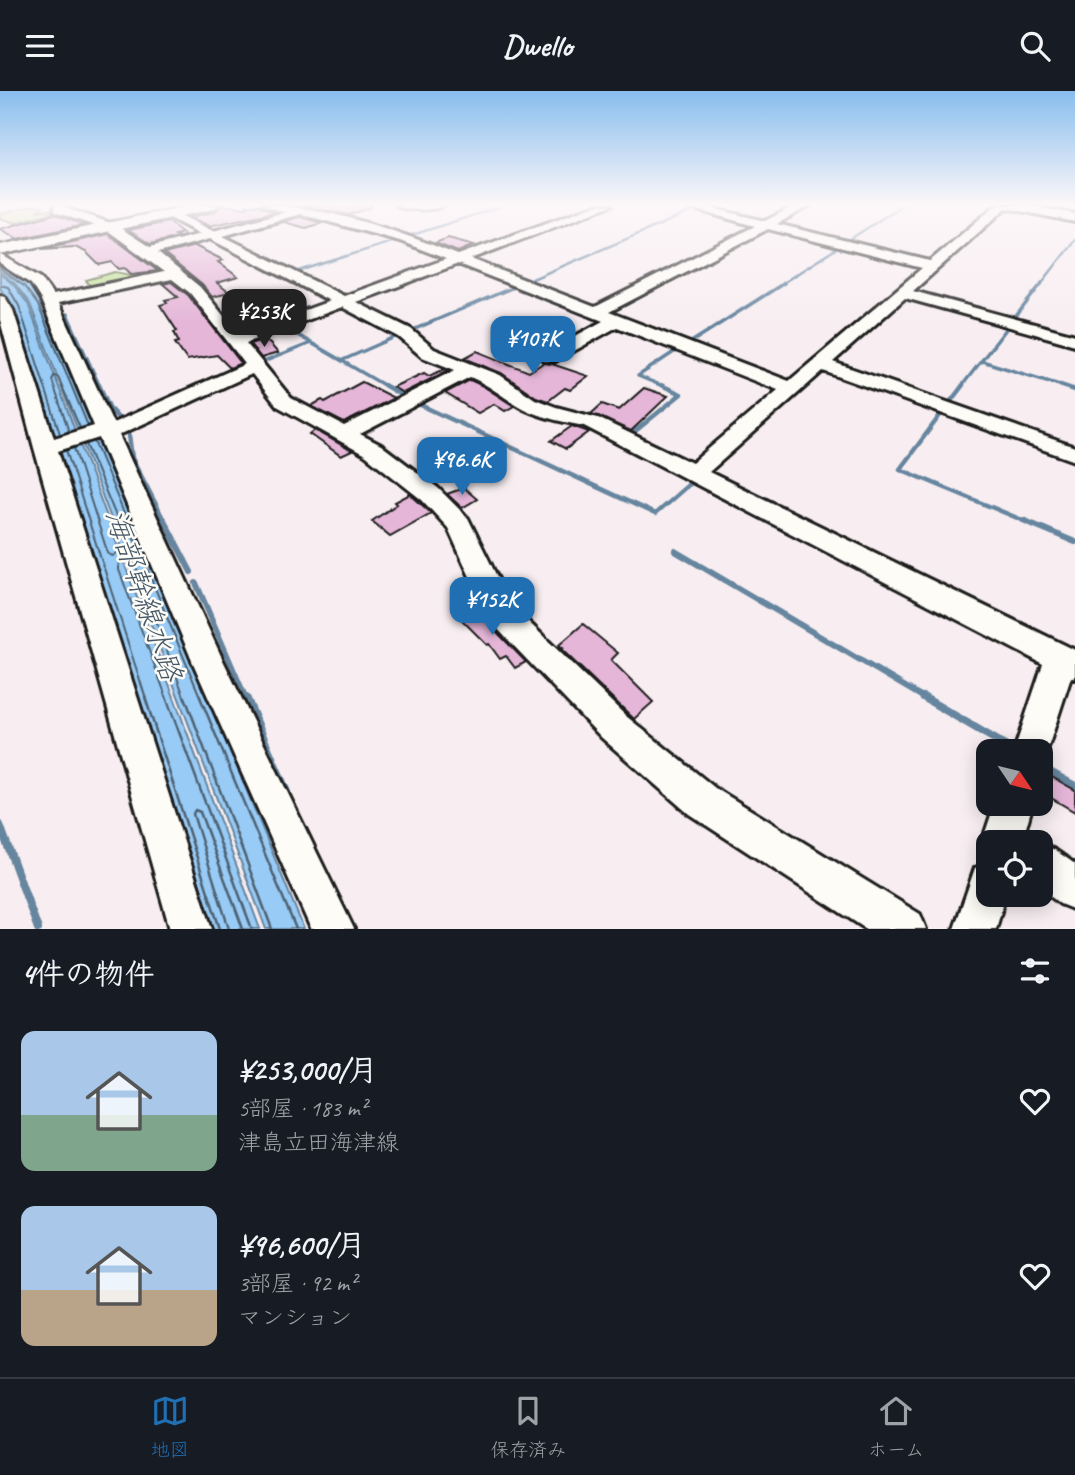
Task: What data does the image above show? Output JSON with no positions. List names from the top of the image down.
{
  "water": ["海部幹線水路"],
  "north": "bottom right",
  "page": {
    "header": "Dwello",
    "price": [
      "¥253K",
      "¥107K",
      "¥96.6K",
      "¥152K"
    ],
    "heading": "4件の物件",
    "list": [
      {
        "name": "¥253,000/月",
        "note": "5部屋 · 183 m² · 津島立田海津線"
      },
      {
        "name": "¥96,600/月",
        "note": "3部屋 · 92 m² · マンション"
      }
    ],
    "tabs": ["地図", "保存済み", "ホーム"]
  }
}
